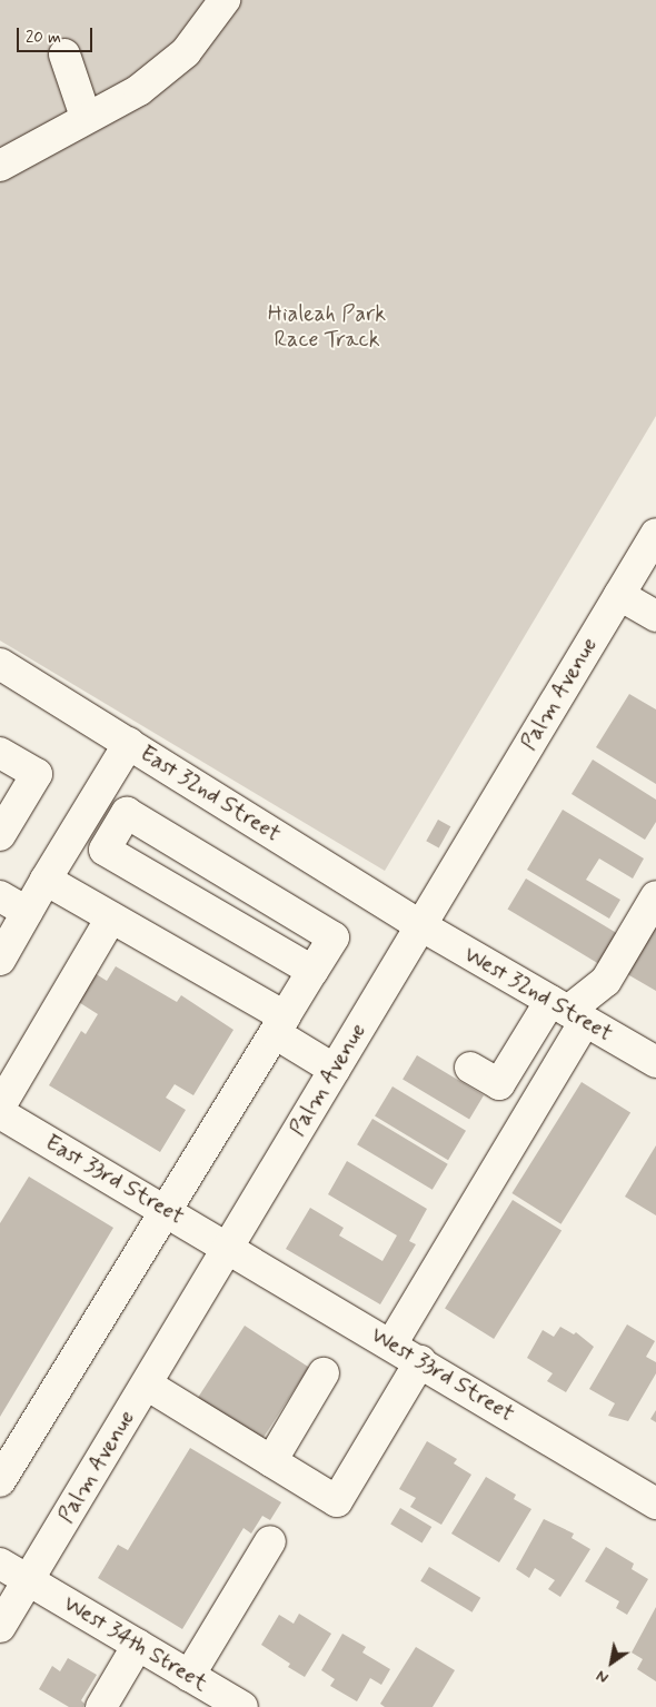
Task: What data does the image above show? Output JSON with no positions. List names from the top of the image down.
{
  "streets": {
    "street": [
      "Palm Avenue",
      "East 32nd Street",
      "West 32nd Street",
      "East 33rd Street",
      "West 33rd Street",
      "West 34th Street"
    ]
  },
  "crossings": [
    ["Palm Avenue", "East 32nd Street"],
    ["Palm Avenue", "West 32nd Street"],
    ["Palm Avenue", "East 33rd Street"],
    ["Palm Avenue", "West 33rd Street"],
    ["Palm Avenue", "West 34th Street"],
    ["East 32nd Street", "West 32nd Street"],
    ["East 33rd Street", "West 33rd Street"]
  ],
  "parks": ["Hialeah Park Race Track"],
  "scale_bar": "20 m",
  "north": "bottom left"
}
